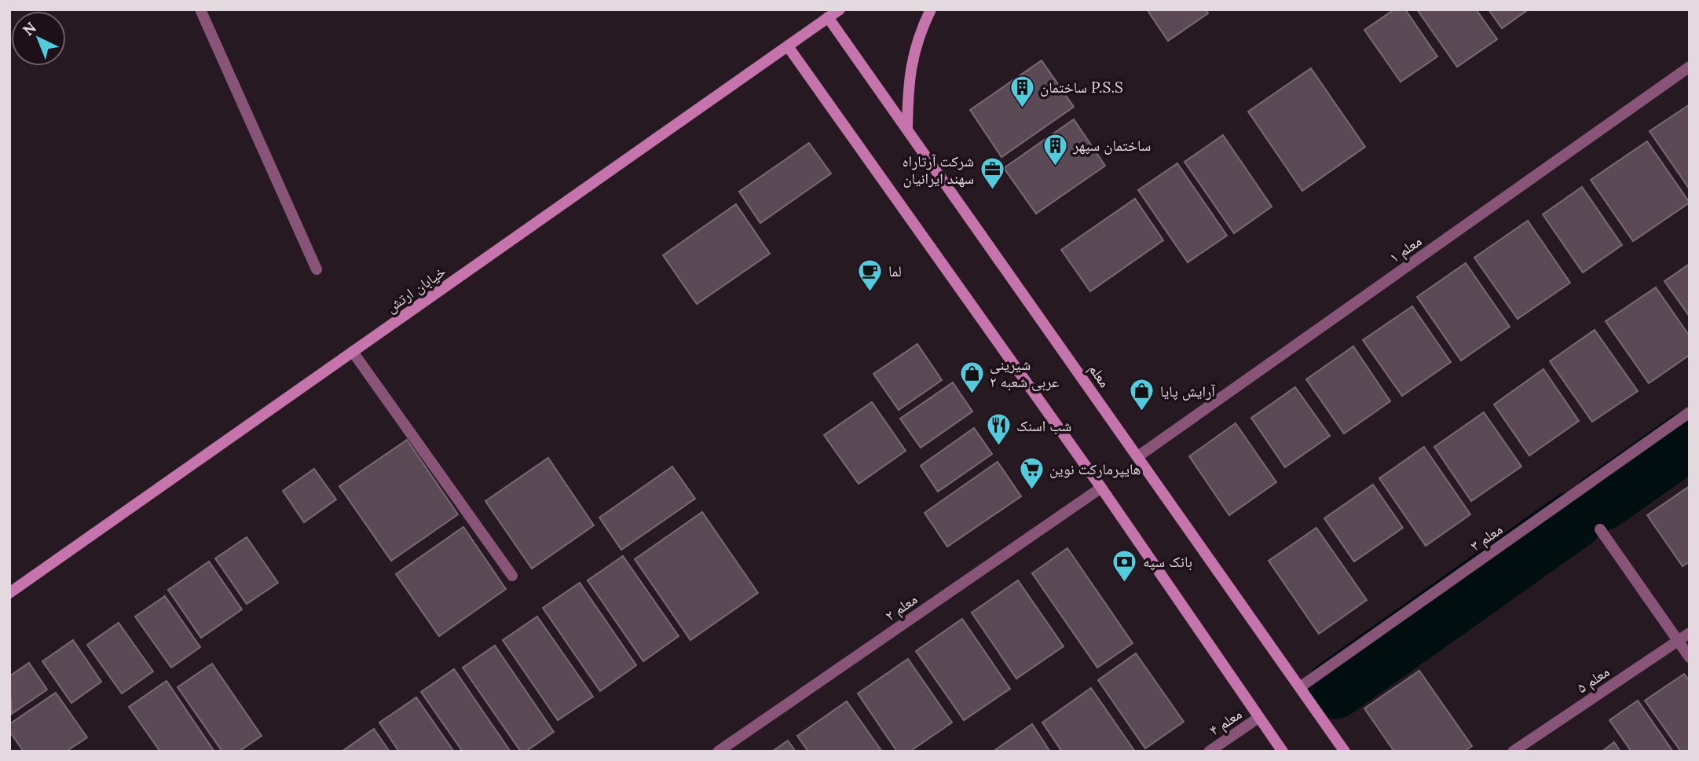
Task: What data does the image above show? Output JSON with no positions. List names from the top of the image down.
{
  "streets": {
    "main road": ["خیابان ارتش", "معلم"],
    "street": [
      "معلم ۱",
      "معلم ۳",
      "معلم ۲",
      "معلم ۵",
      "معلم ۴"
    ]
  },
  "crossings": [
    ["معلم ۱", "معلم"],
    ["خیابان ارتش", "معلم"],
    ["معلم", "معلم ۳"]
  ],
  "places": {
    "building": ["ساختمان P.S.S", "ساختمان سپهر"],
    "office": ["شرکت آرتاراه سهند ایرانیان"],
    "cafe": ["لما"],
    "shop": ["شیرینی عربی شعبه ۲", "آرایش پایا"],
    "restaurant": ["شب اسنک"],
    "supermarket": ["هایپرمارکت نوین"],
    "bank": ["بانک سپه"]
  },
  "north": "top left"
}
